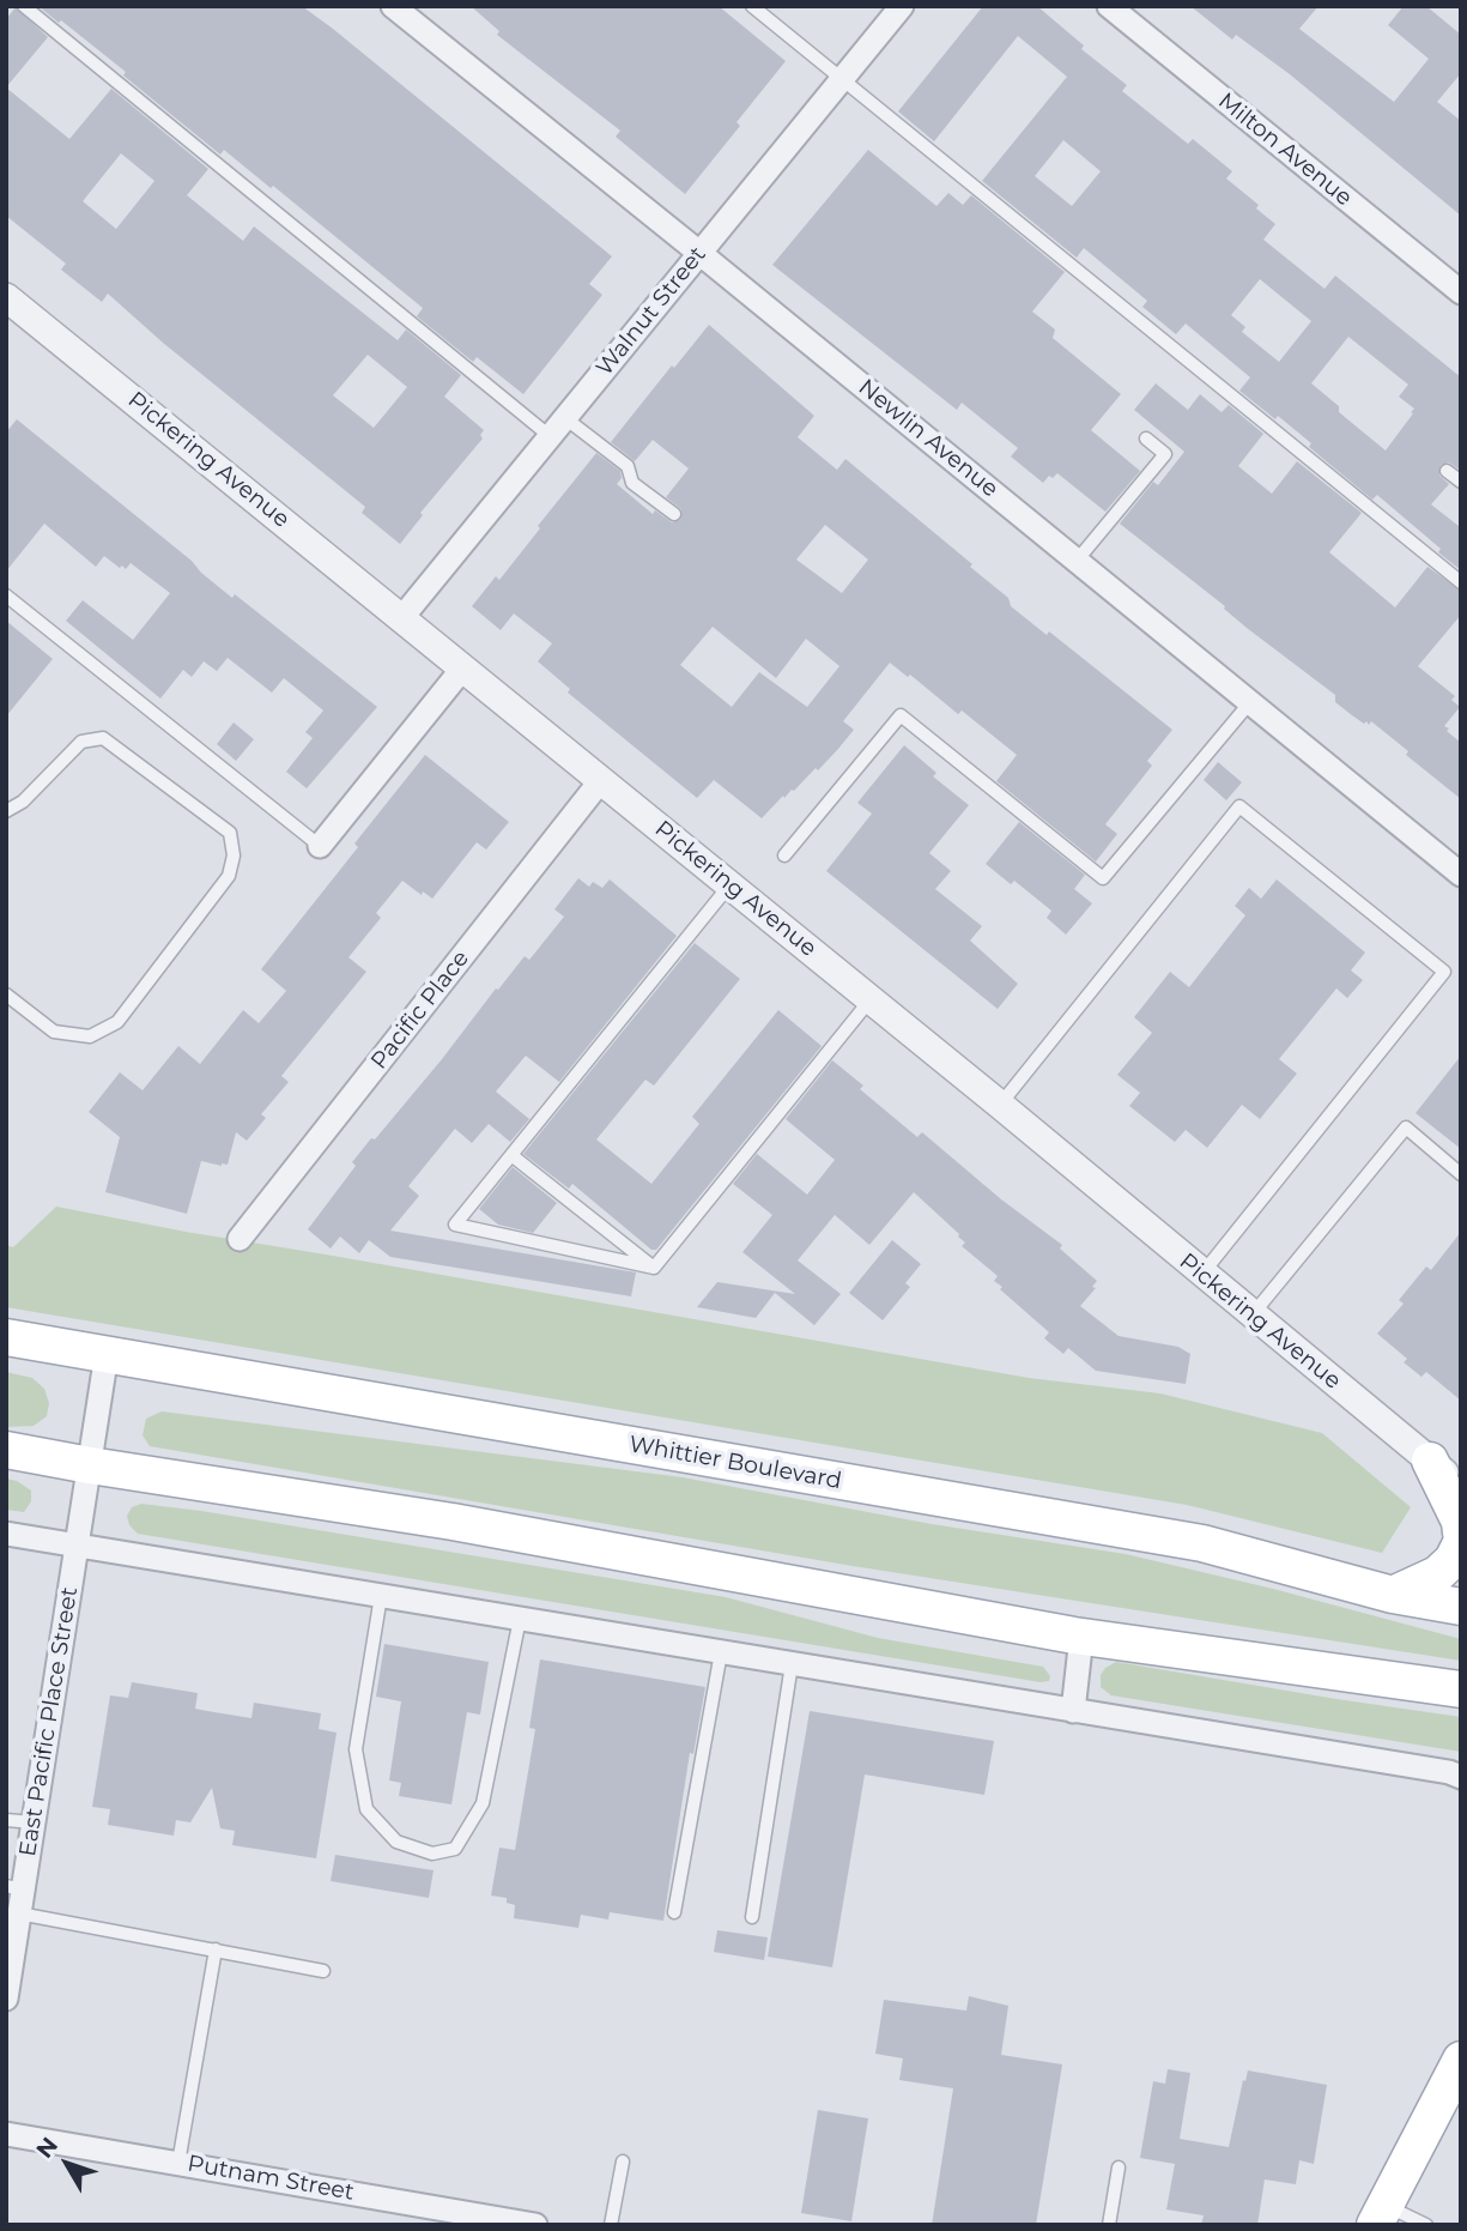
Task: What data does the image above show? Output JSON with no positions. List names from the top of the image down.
{
  "streets": {
    "main road": ["Whittier Boulevard"],
    "street": [
      "Milton Avenue",
      "Walnut Street",
      "Newlin Avenue",
      "Pickering Avenue",
      "Pacific Place",
      "East Pacific Place Street",
      "Putnam Street"
    ]
  },
  "crossings": [
    ["Walnut Street", "Newlin Avenue"],
    ["Walnut Street", "Pickering Avenue"],
    ["Pickering Avenue", "Pacific Place"]
  ],
  "north": "top left"
}
